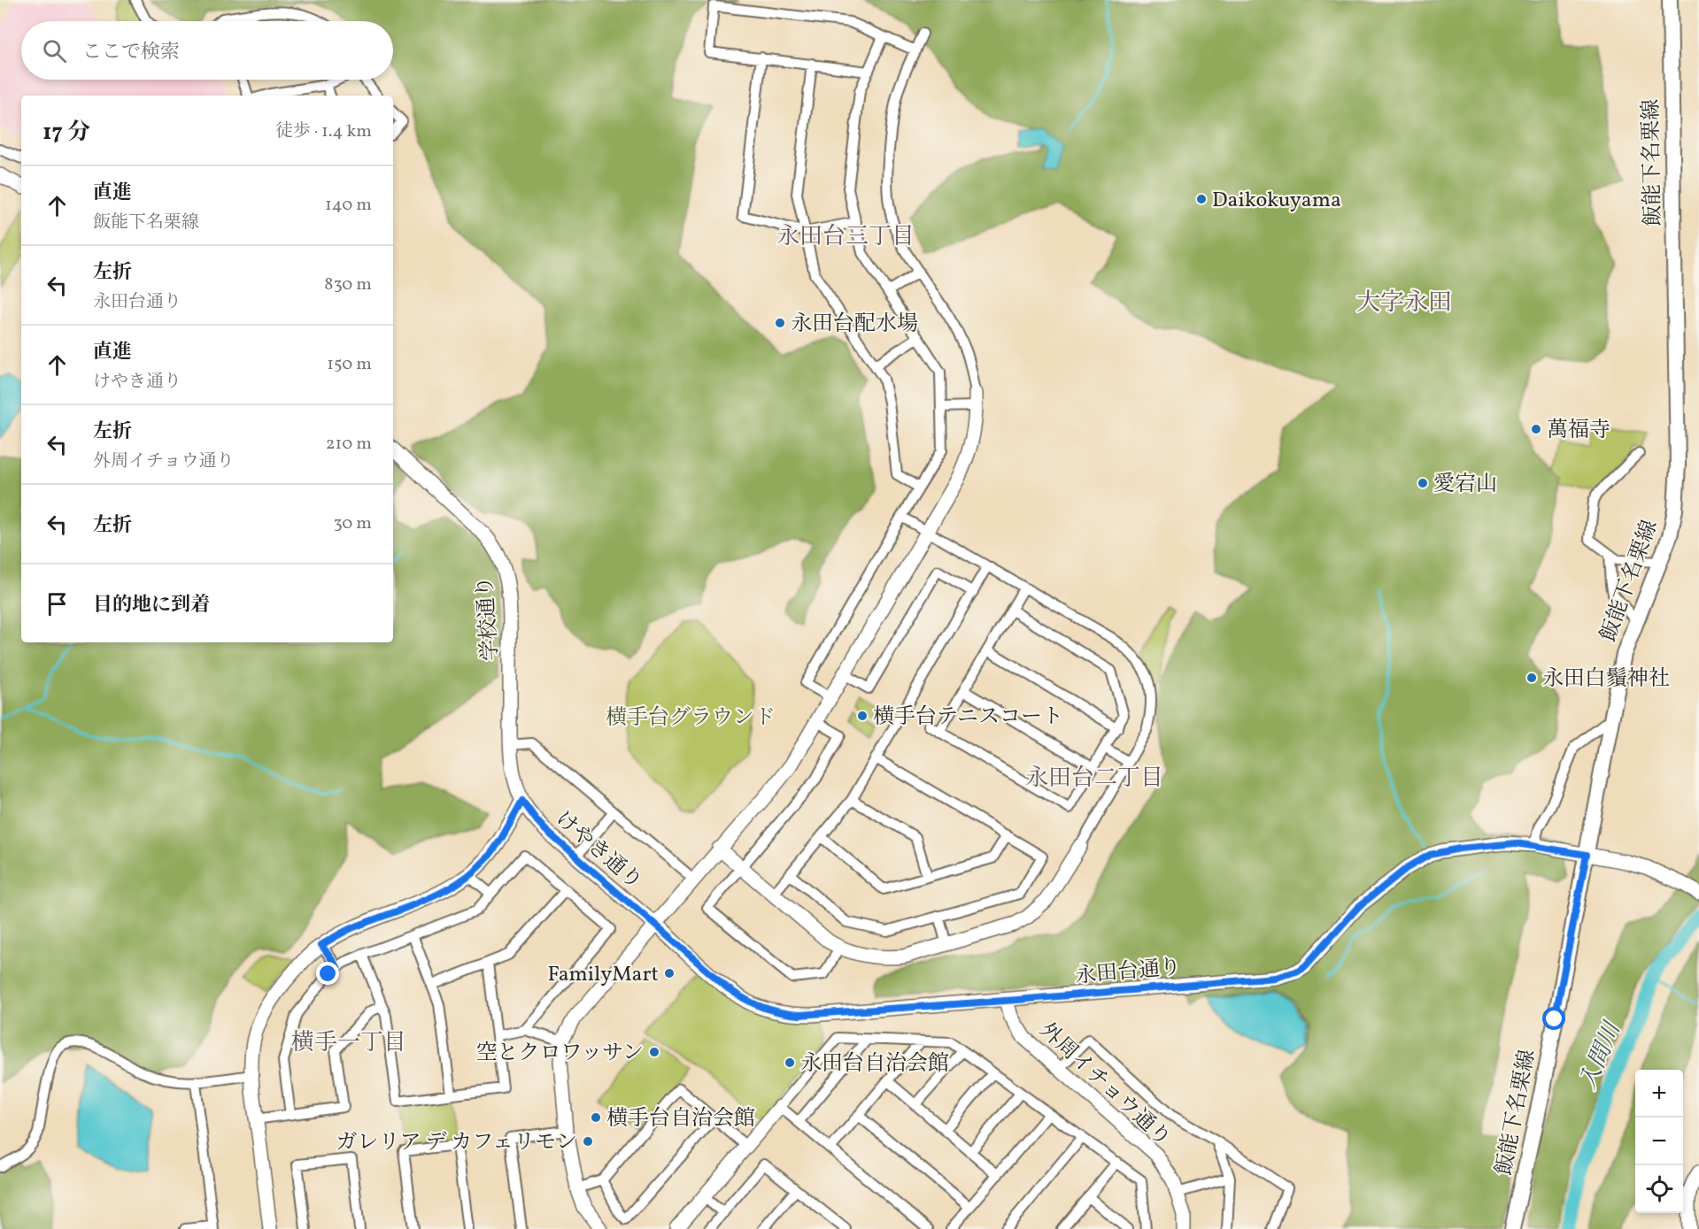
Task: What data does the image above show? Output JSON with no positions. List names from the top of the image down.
{
  "streets": {
    "main road": ["飯能下名栗線"],
    "street": [
      "学校通り",
      "けやき通り",
      "永田台通り",
      "外周イチョウ通り"
    ]
  },
  "crossings": [
    ["飯能下名栗線", "永田台通り"],
    ["学校通り", "けやき通り"],
    ["けやき通り", "永田台通り"],
    ["永田台通り", "外周イチョウ通り"]
  ],
  "districts": [
    "永田台三丁目",
    "大字永田",
    "永田台二丁目",
    "横手一丁目"
  ],
  "water": ["入間川"],
  "parks": ["横手台グラウンド"],
  "places": [
    "Daikokuyama",
    "永田台配水場",
    "萬福寺",
    "愛宕山",
    "永田白鬚神社",
    "横手台テニスコート",
    "FamilyMart",
    "空とクロワッサン",
    "永田台自治会館",
    "横手台自治会館",
    "ガレリア デ カフェリモン"
  ],
  "page": {
    "search": "ここで検索",
    "heading": ["17 分", "徒歩 · 1.4 km"],
    "list": [
      ["直進", "飯能下名栗線", "140 m"],
      ["左折", "永田台通り", "830 m"],
      ["直進", "けやき通り", "150 m"],
      ["左折", "外周イチョウ通り", "210 m"],
      ["左折", "30 m"],
      "目的地に到着"
    ],
    "map_buttons": ["+", "−"]
  }
}
